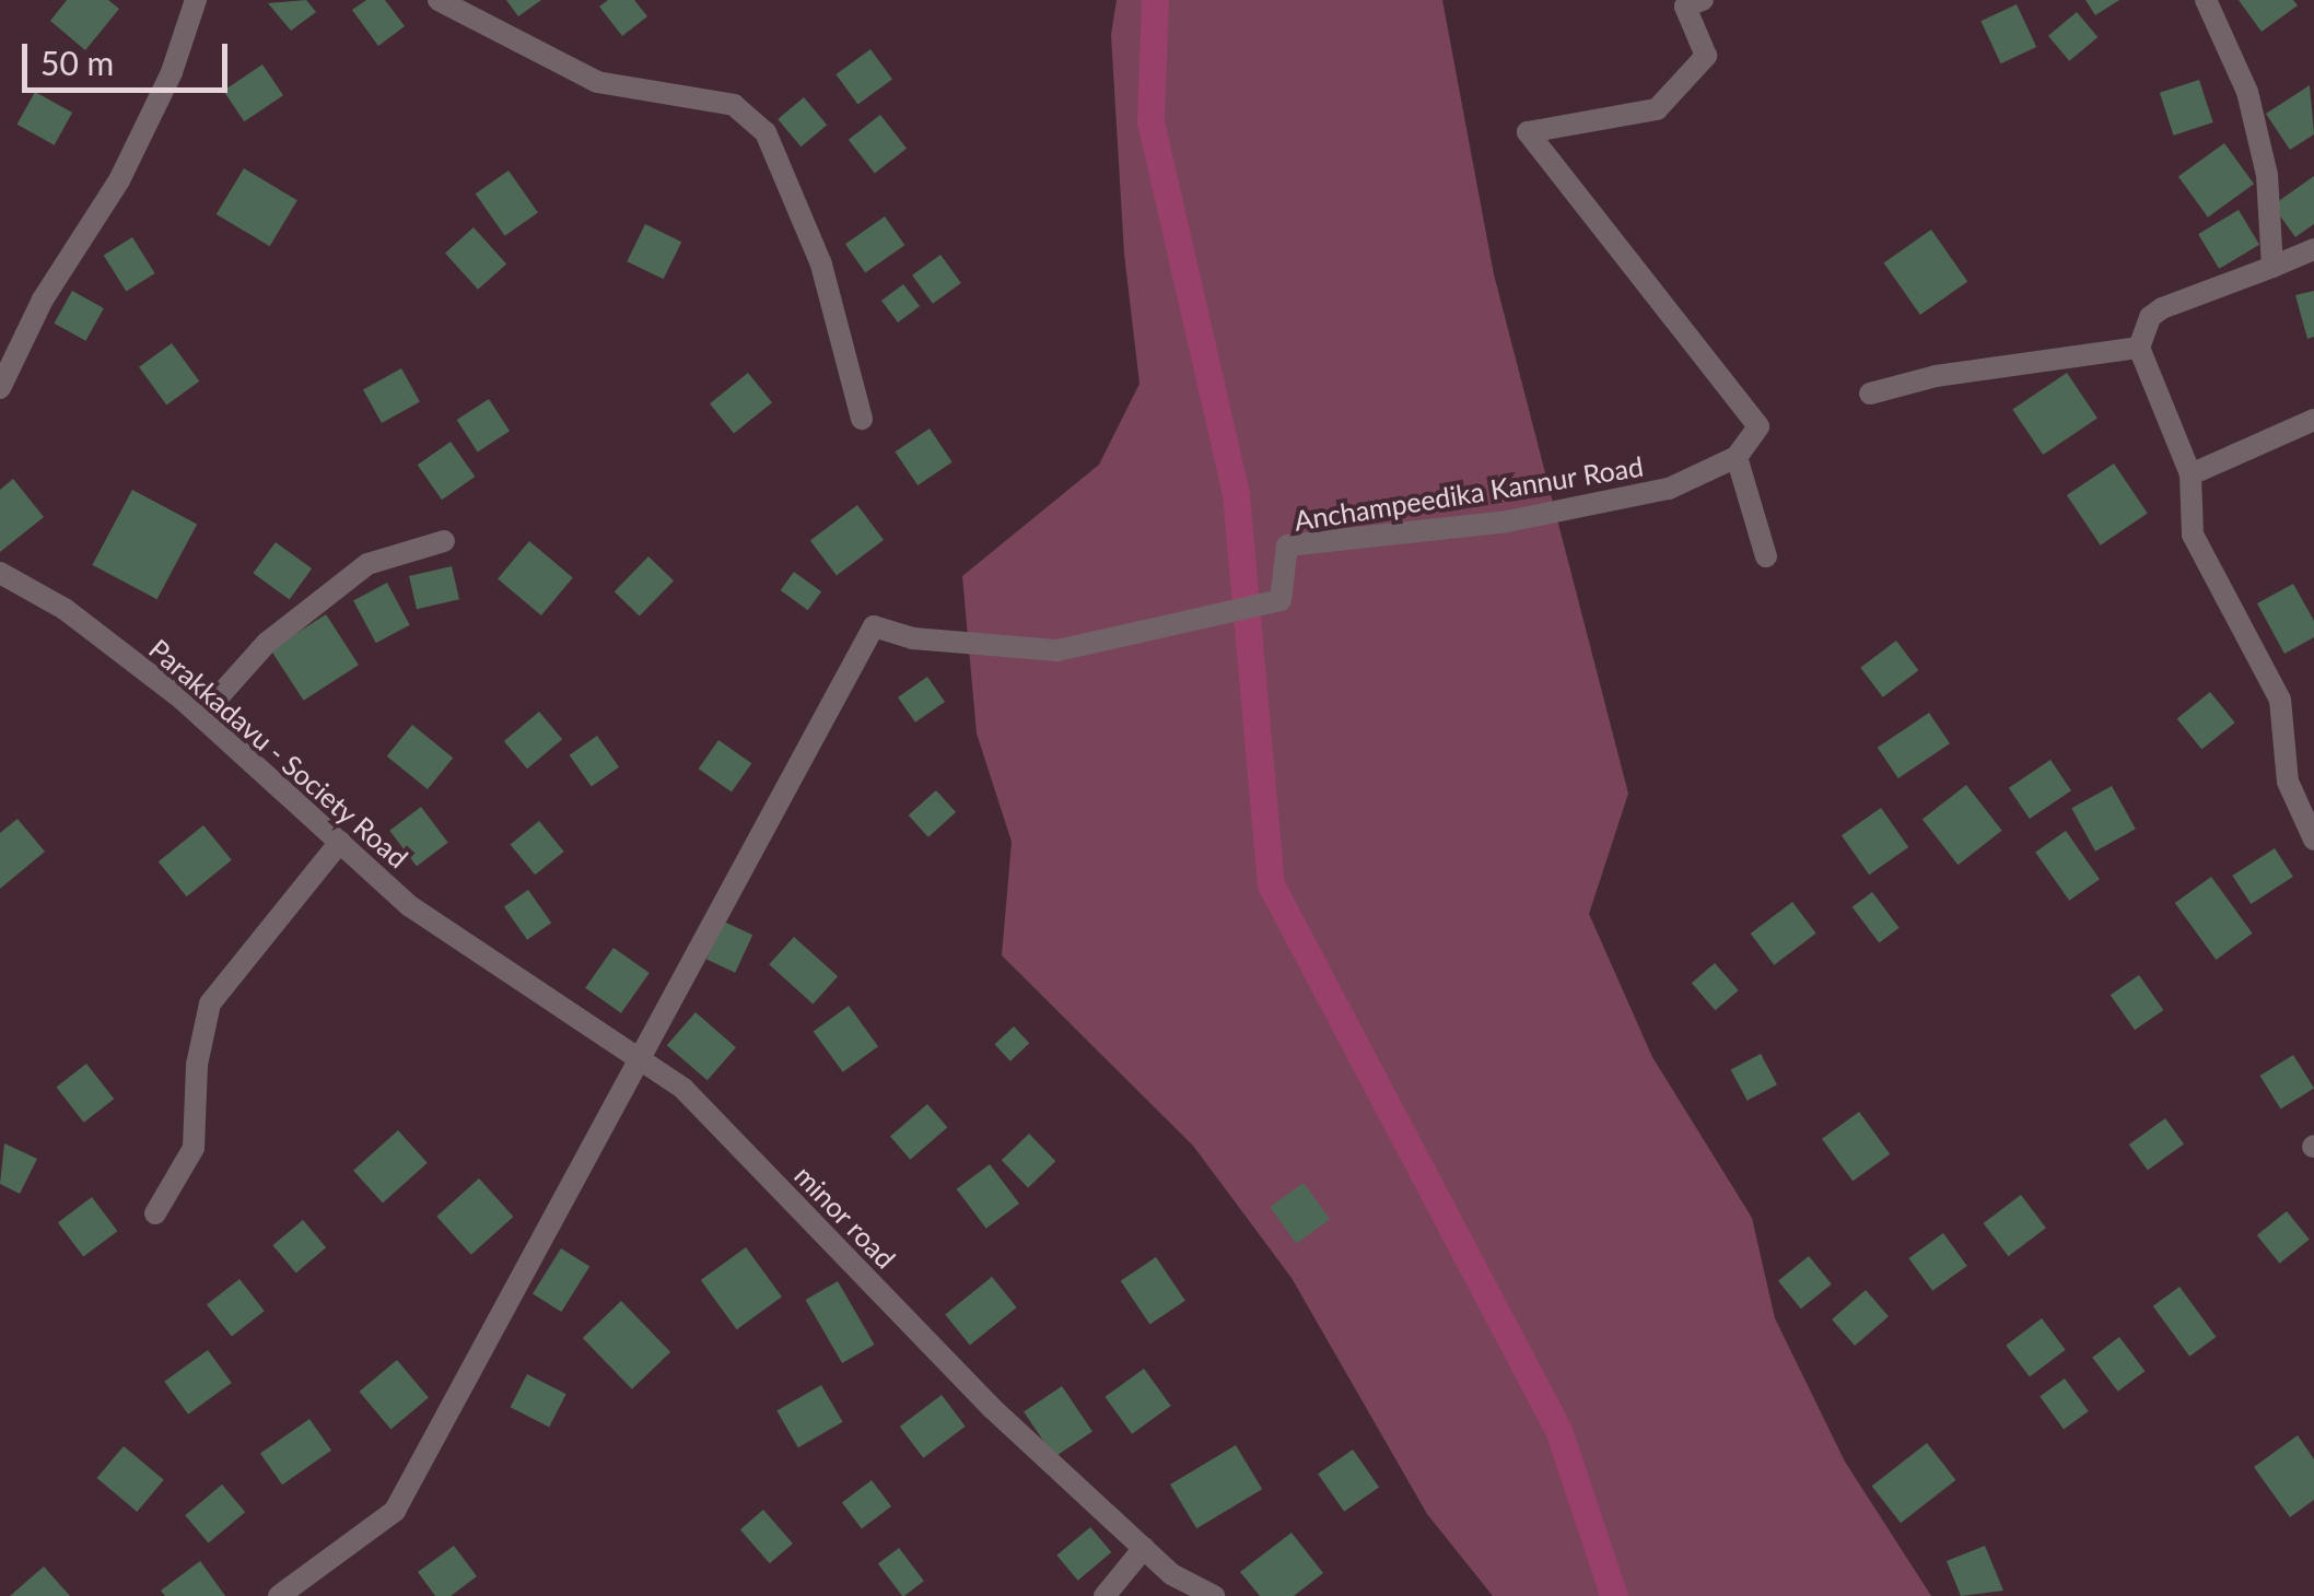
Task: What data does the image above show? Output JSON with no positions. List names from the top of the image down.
{
  "streets": {
    "street": ["Anchampeedika Kannur Road", "Parakkadavu - Society Road", "minor road"]
  },
  "crossings": [
    ["Anchampeedika Kannur Road", "minor road"],
    ["Parakkadavu - Society Road", "minor road"]
  ],
  "scale_bar": "50 m"
}
